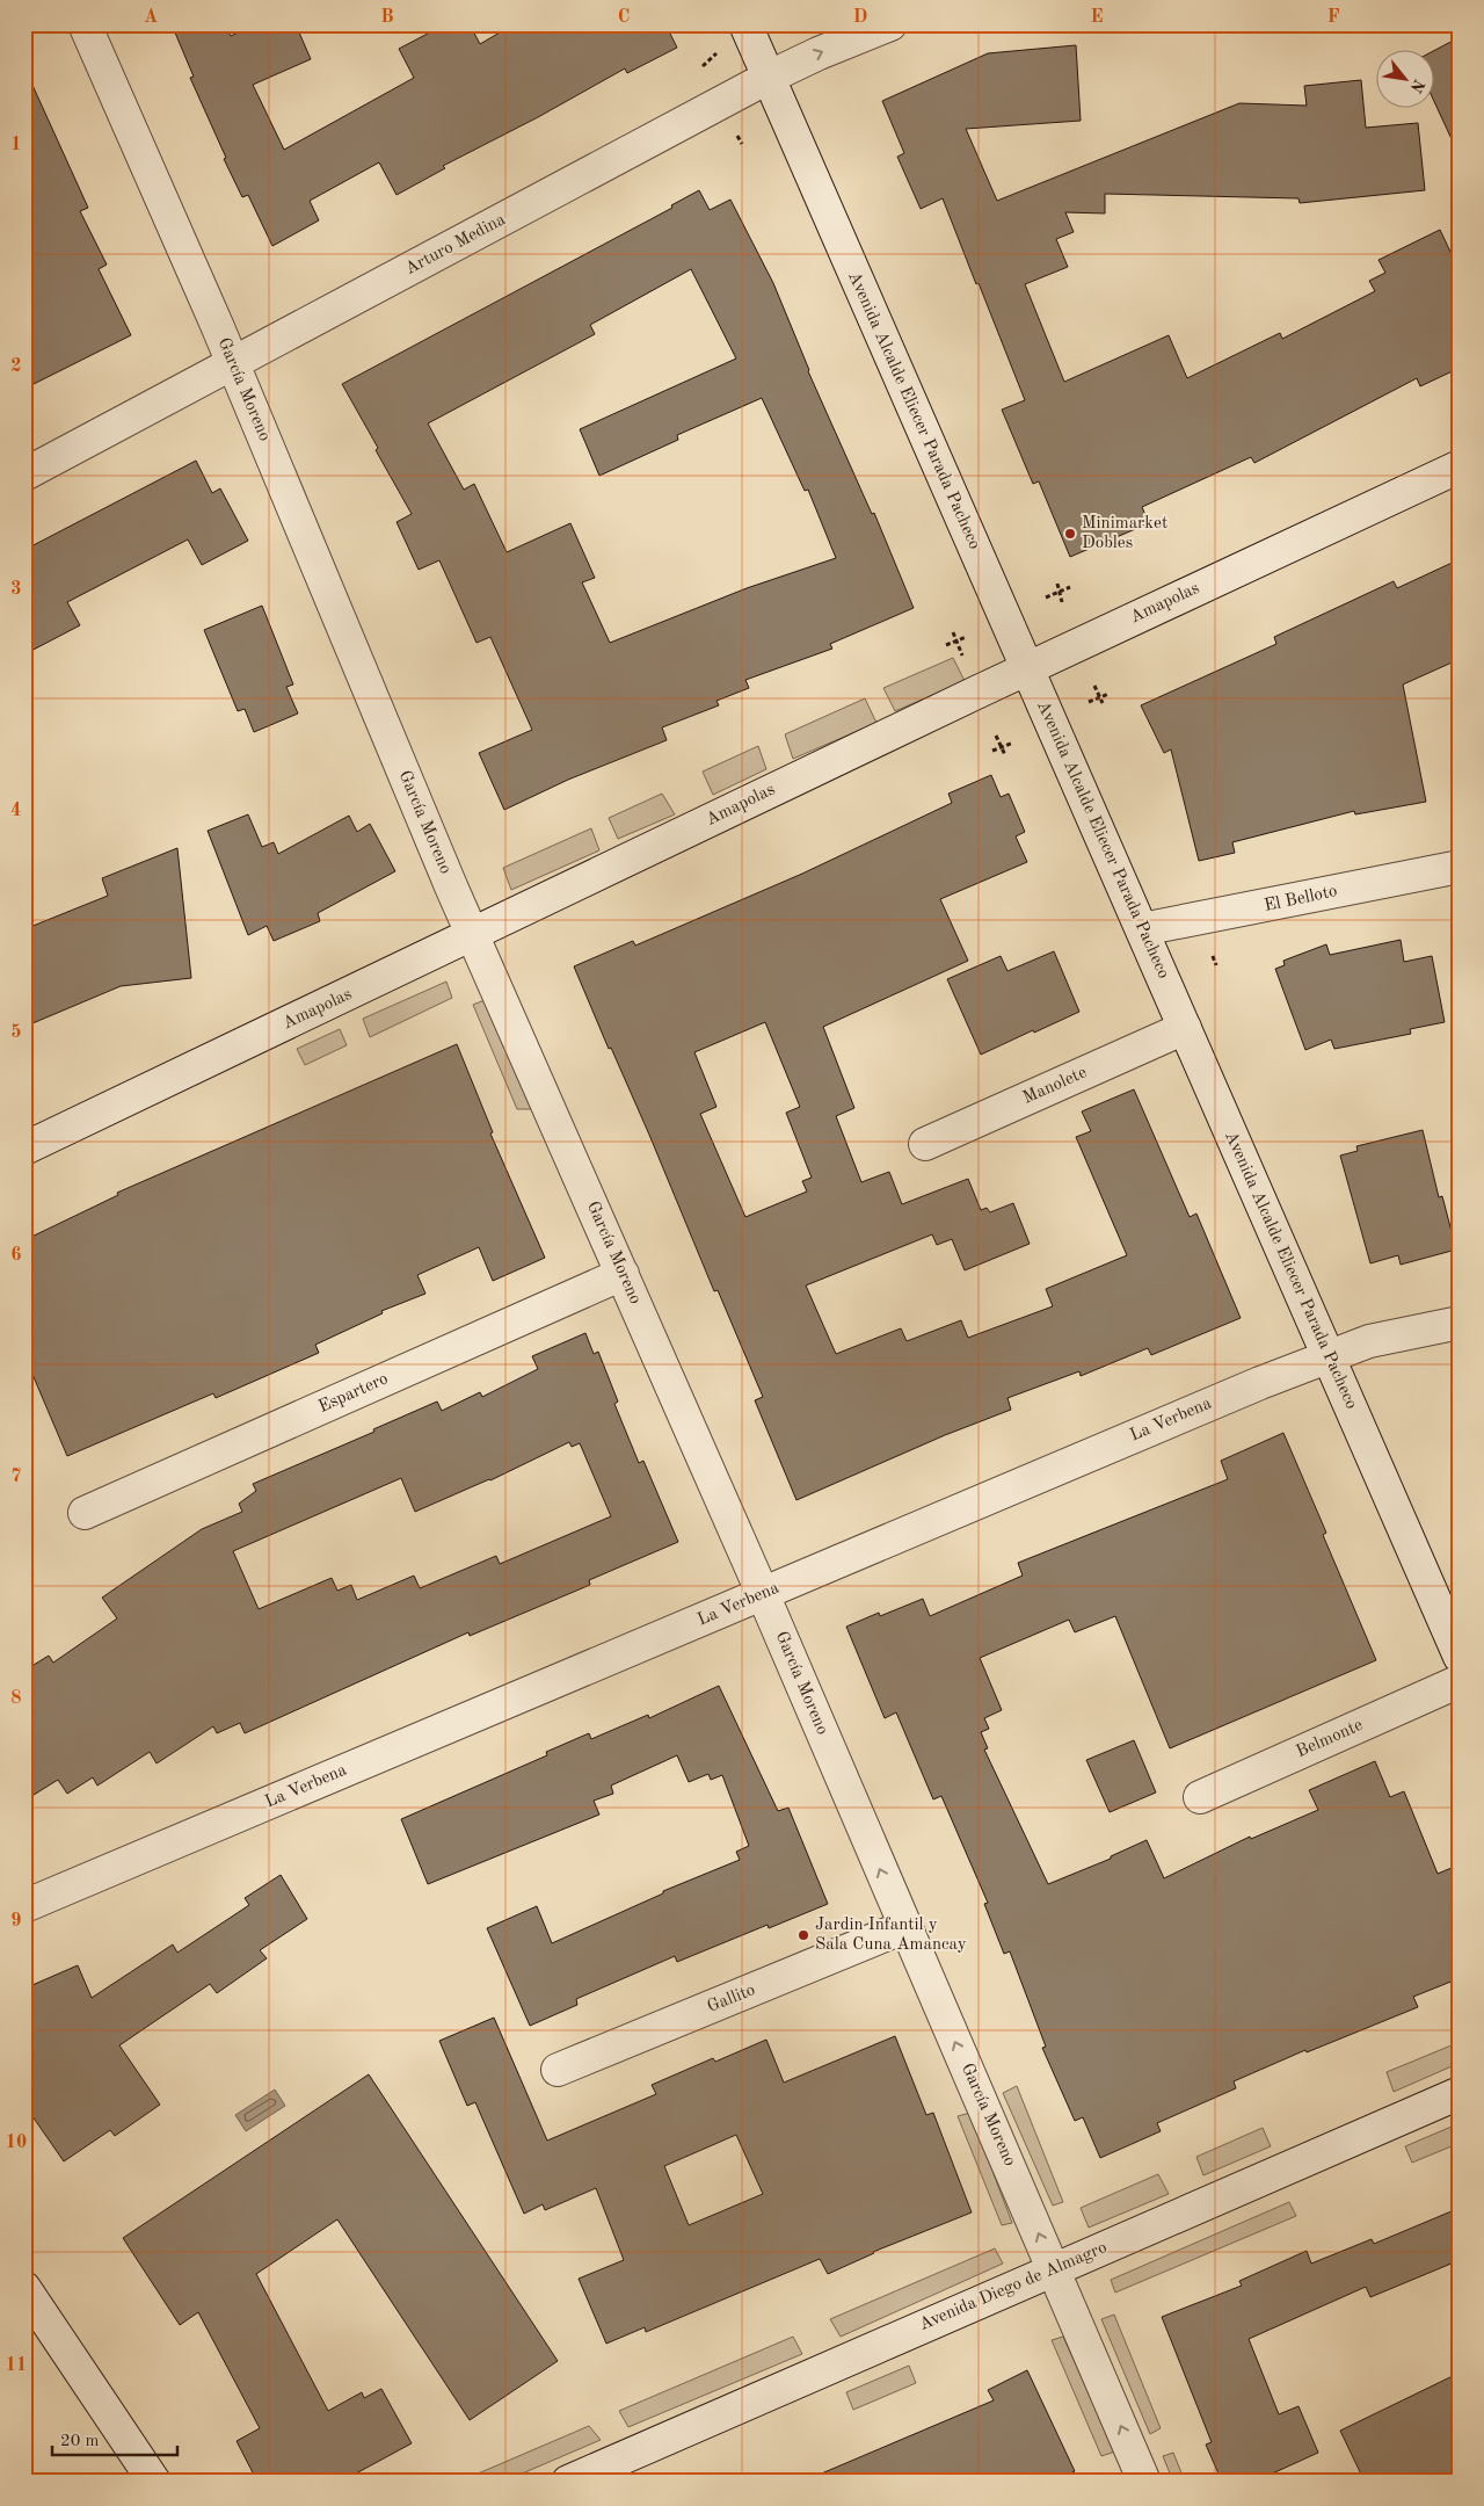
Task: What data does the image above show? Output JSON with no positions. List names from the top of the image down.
{
  "streets": {
    "street": [
      "Arturo Medina",
      "García Moreno",
      "Avenida Alcalde Eliecer Parada Pacheco",
      "Amapolas",
      "El Belloto",
      "Manolete",
      "Espartero",
      "La Verbena",
      "Belmonte",
      "Gallito",
      "Avenida Diego de Almagro"
    ]
  },
  "crossings": [
    ["Arturo Medina", "García Moreno"],
    ["Arturo Medina", "Avenida Alcalde Eliecer Parada Pacheco"],
    ["García Moreno", "Amapolas"],
    ["García Moreno", "Espartero"],
    ["García Moreno", "La Verbena"],
    ["García Moreno", "Gallito"],
    ["García Moreno", "Avenida Diego de Almagro"],
    ["Avenida Alcalde Eliecer Parada Pacheco", "Amapolas"],
    ["Avenida Alcalde Eliecer Parada Pacheco", "El Belloto"],
    ["Avenida Alcalde Eliecer Parada Pacheco", "Manolete"],
    ["Avenida Alcalde Eliecer Parada Pacheco", "La Verbena"]
  ],
  "one_way": ["García Moreno"],
  "places": ["Minimarket Dobles", "Jardin Infantil y Sala Cuna Amancay"],
  "scale_bar": "20 m",
  "north": "bottom right",
  "grid": {
    "columns": [
      "A",
      "B",
      "C",
      "D",
      "E",
      "F"
    ],
    "rows": [
      "1",
      "2",
      "3",
      "4",
      "5",
      "6",
      "7",
      "8",
      "9",
      "10",
      "11"
    ]
  }
}
